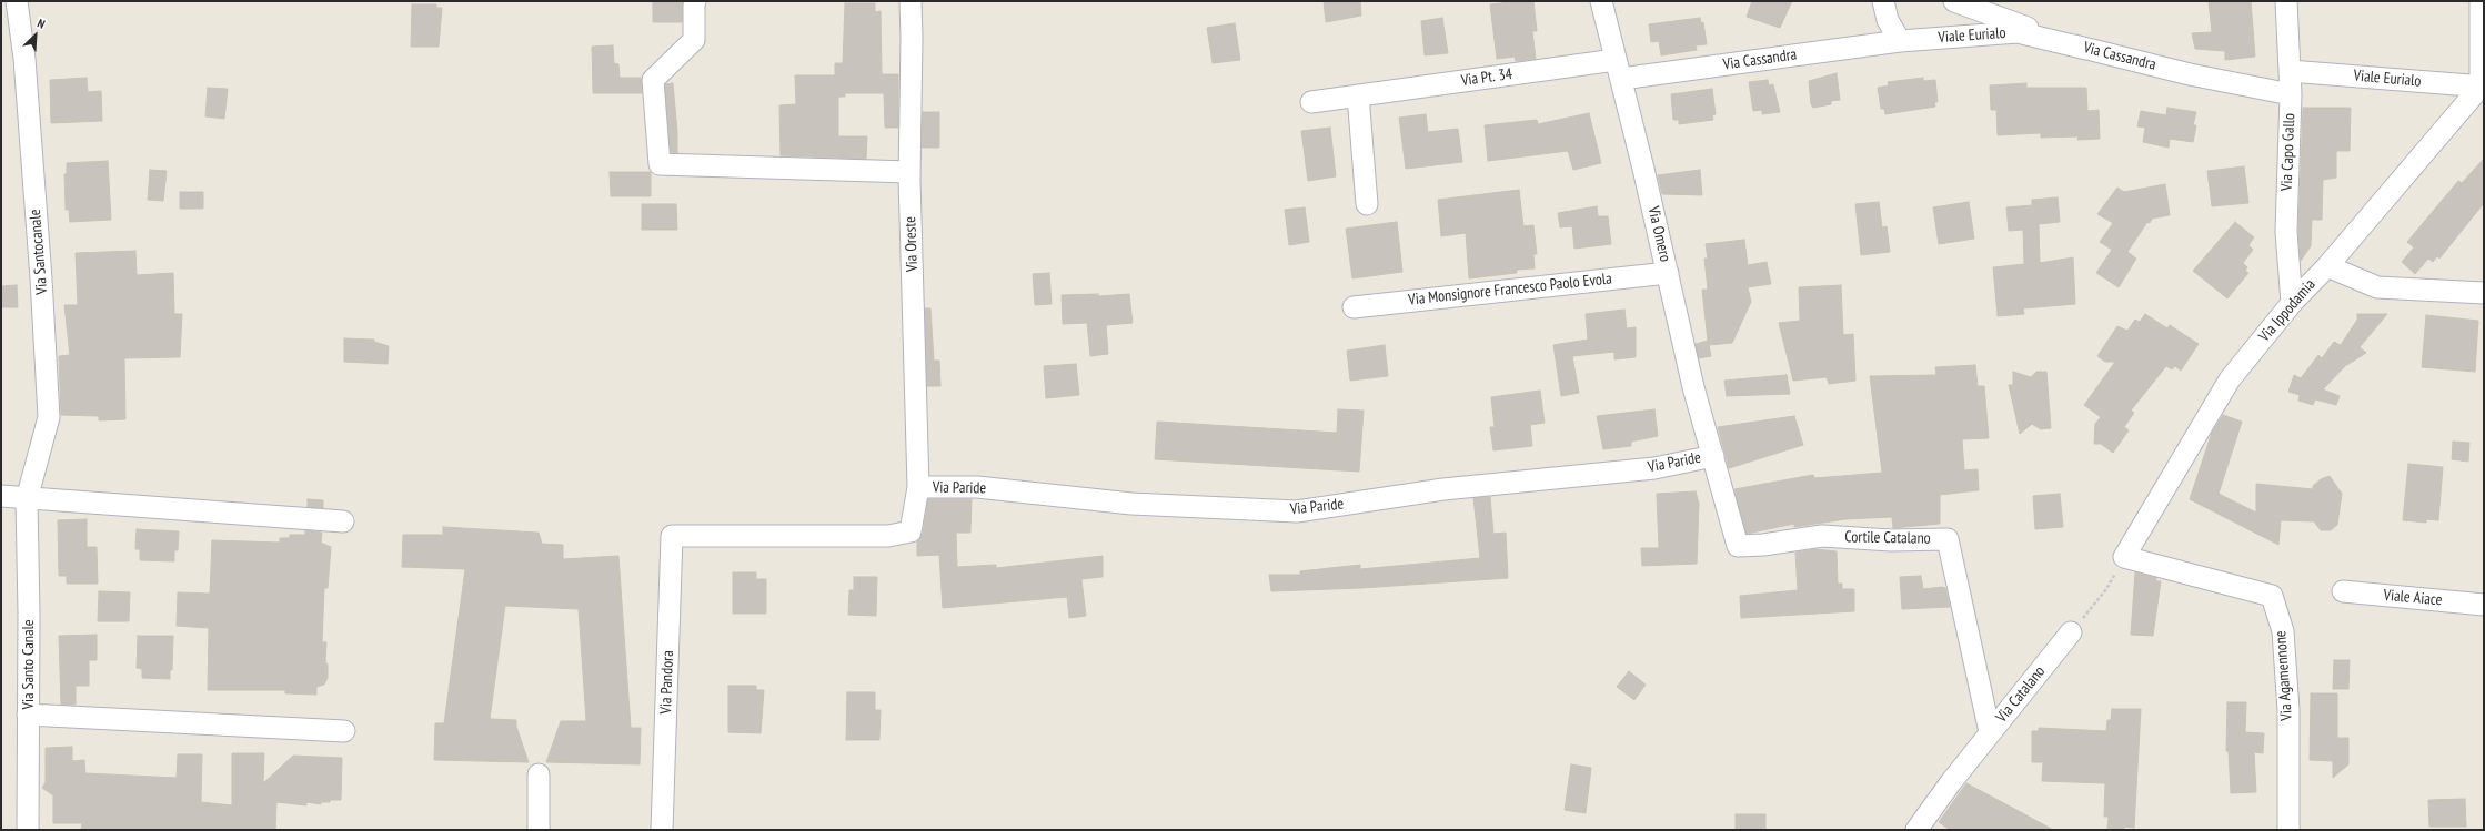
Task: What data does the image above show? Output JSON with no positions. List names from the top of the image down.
{
  "streets": {
    "street": [
      "Viale Eurialo",
      "Via Cassandra",
      "Via Pt. 34",
      "Via Capo Gallo",
      "Via Omero",
      "Via Oreste",
      "Via Santocanale",
      "Via Monsignore Francesco Paolo Evola",
      "Via Ippodamia",
      "Via Paride",
      "Cortile Catalano",
      "Viale Aiace",
      "Via Santo Canale",
      "Via Agamennone",
      "Via Pandora",
      "Via Catalano"
    ]
  },
  "crossings": [
    ["Viale Eurialo", "Via Cassandra"],
    ["Viale Eurialo", "Via Capo Gallo"],
    ["Viale Eurialo", "Via Ippodamia"],
    ["Via Cassandra", "Via Pt. 34"],
    ["Via Cassandra", "Via Capo Gallo"],
    ["Via Cassandra", "Via Omero"],
    ["Via Pt. 34", "Via Omero"],
    ["Via Capo Gallo", "Via Ippodamia"],
    ["Via Omero", "Via Monsignore Francesco Paolo Evola"],
    ["Via Omero", "Via Paride"],
    ["Via Omero", "Cortile Catalano"],
    ["Via Oreste", "Via Paride"],
    ["Via Oreste", "Via Pandora"],
    ["Via Santocanale", "Via Santo Canale"],
    ["Via Ippodamia", "Via Agamennone"],
    ["Via Paride", "Cortile Catalano"],
    ["Cortile Catalano", "Via Catalano"]
  ],
  "north": "top right"
}
